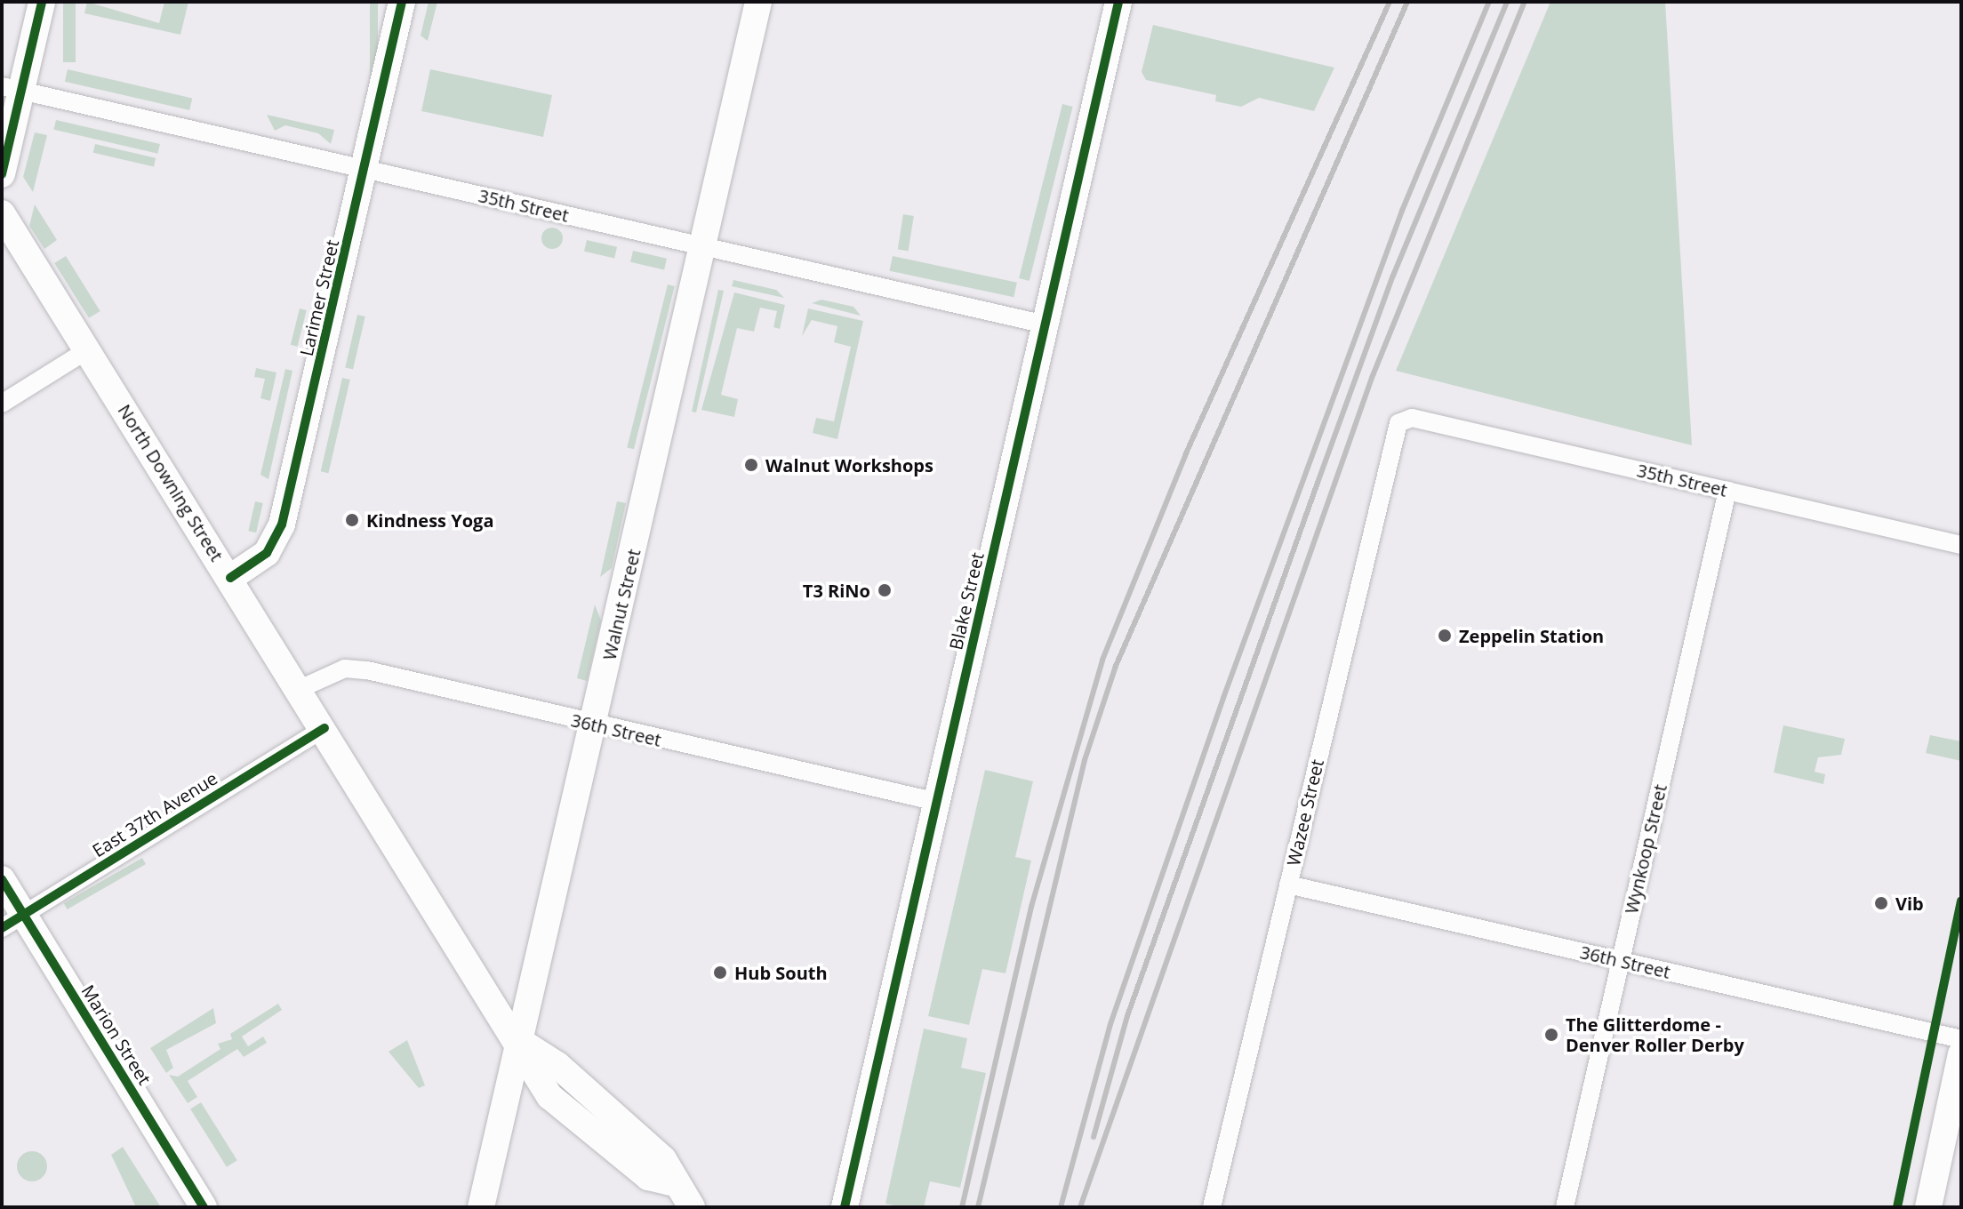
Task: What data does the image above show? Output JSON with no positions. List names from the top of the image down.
{
  "streets": {
    "street": [
      "35th Street",
      "Larimer Street",
      "North Downing Street",
      "Blake Street",
      "Walnut Street",
      "36th Street",
      "Wazee Street",
      "East 37th Avenue",
      "Wynkoop Street",
      "Marion Street"
    ]
  },
  "crossings": [
    ["35th Street", "Larimer Street"],
    ["35th Street", "Blake Street"],
    ["35th Street", "Walnut Street"],
    ["35th Street", "Wazee Street"],
    ["35th Street", "Wynkoop Street"],
    ["Larimer Street", "North Downing Street"],
    ["North Downing Street", "Walnut Street"],
    ["North Downing Street", "36th Street"],
    ["North Downing Street", "East 37th Avenue"],
    ["Blake Street", "36th Street"],
    ["Walnut Street", "36th Street"],
    ["36th Street", "Wazee Street"],
    ["36th Street", "Wynkoop Street"],
    ["East 37th Avenue", "Marion Street"]
  ],
  "places": [
    "Walnut Workshops",
    "Kindness Yoga",
    "T3 RiNo",
    "Zeppelin Station",
    "Vib",
    "Hub South",
    "The Glitterdome - Denver Roller Derby"
  ]
}
